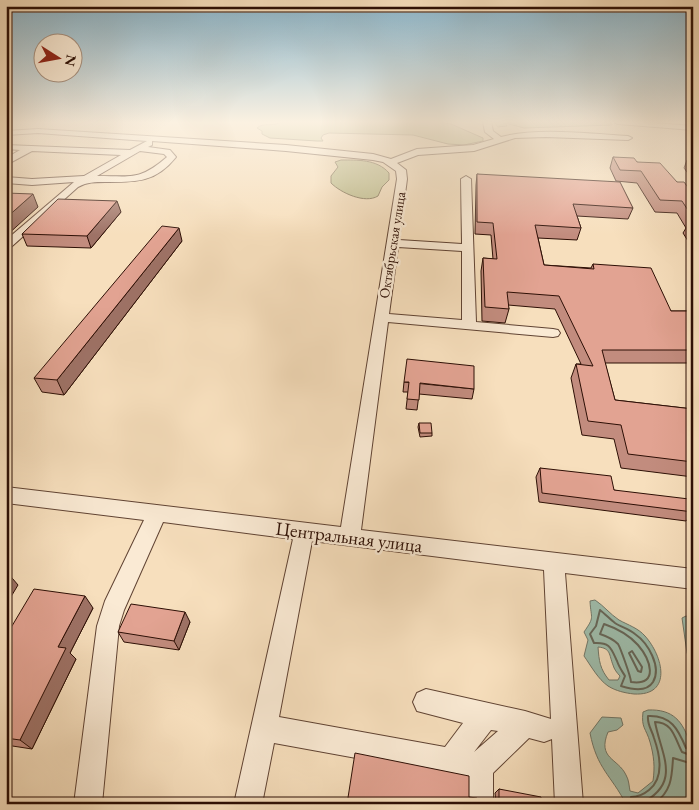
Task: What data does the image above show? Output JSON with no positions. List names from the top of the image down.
{
  "streets": {
    "street": ["Октябрьская улица", "Центральная улица"]
  },
  "crossings": [
    ["Октябрьская улица", "Центральная улица"]
  ],
  "north": "right"
}
